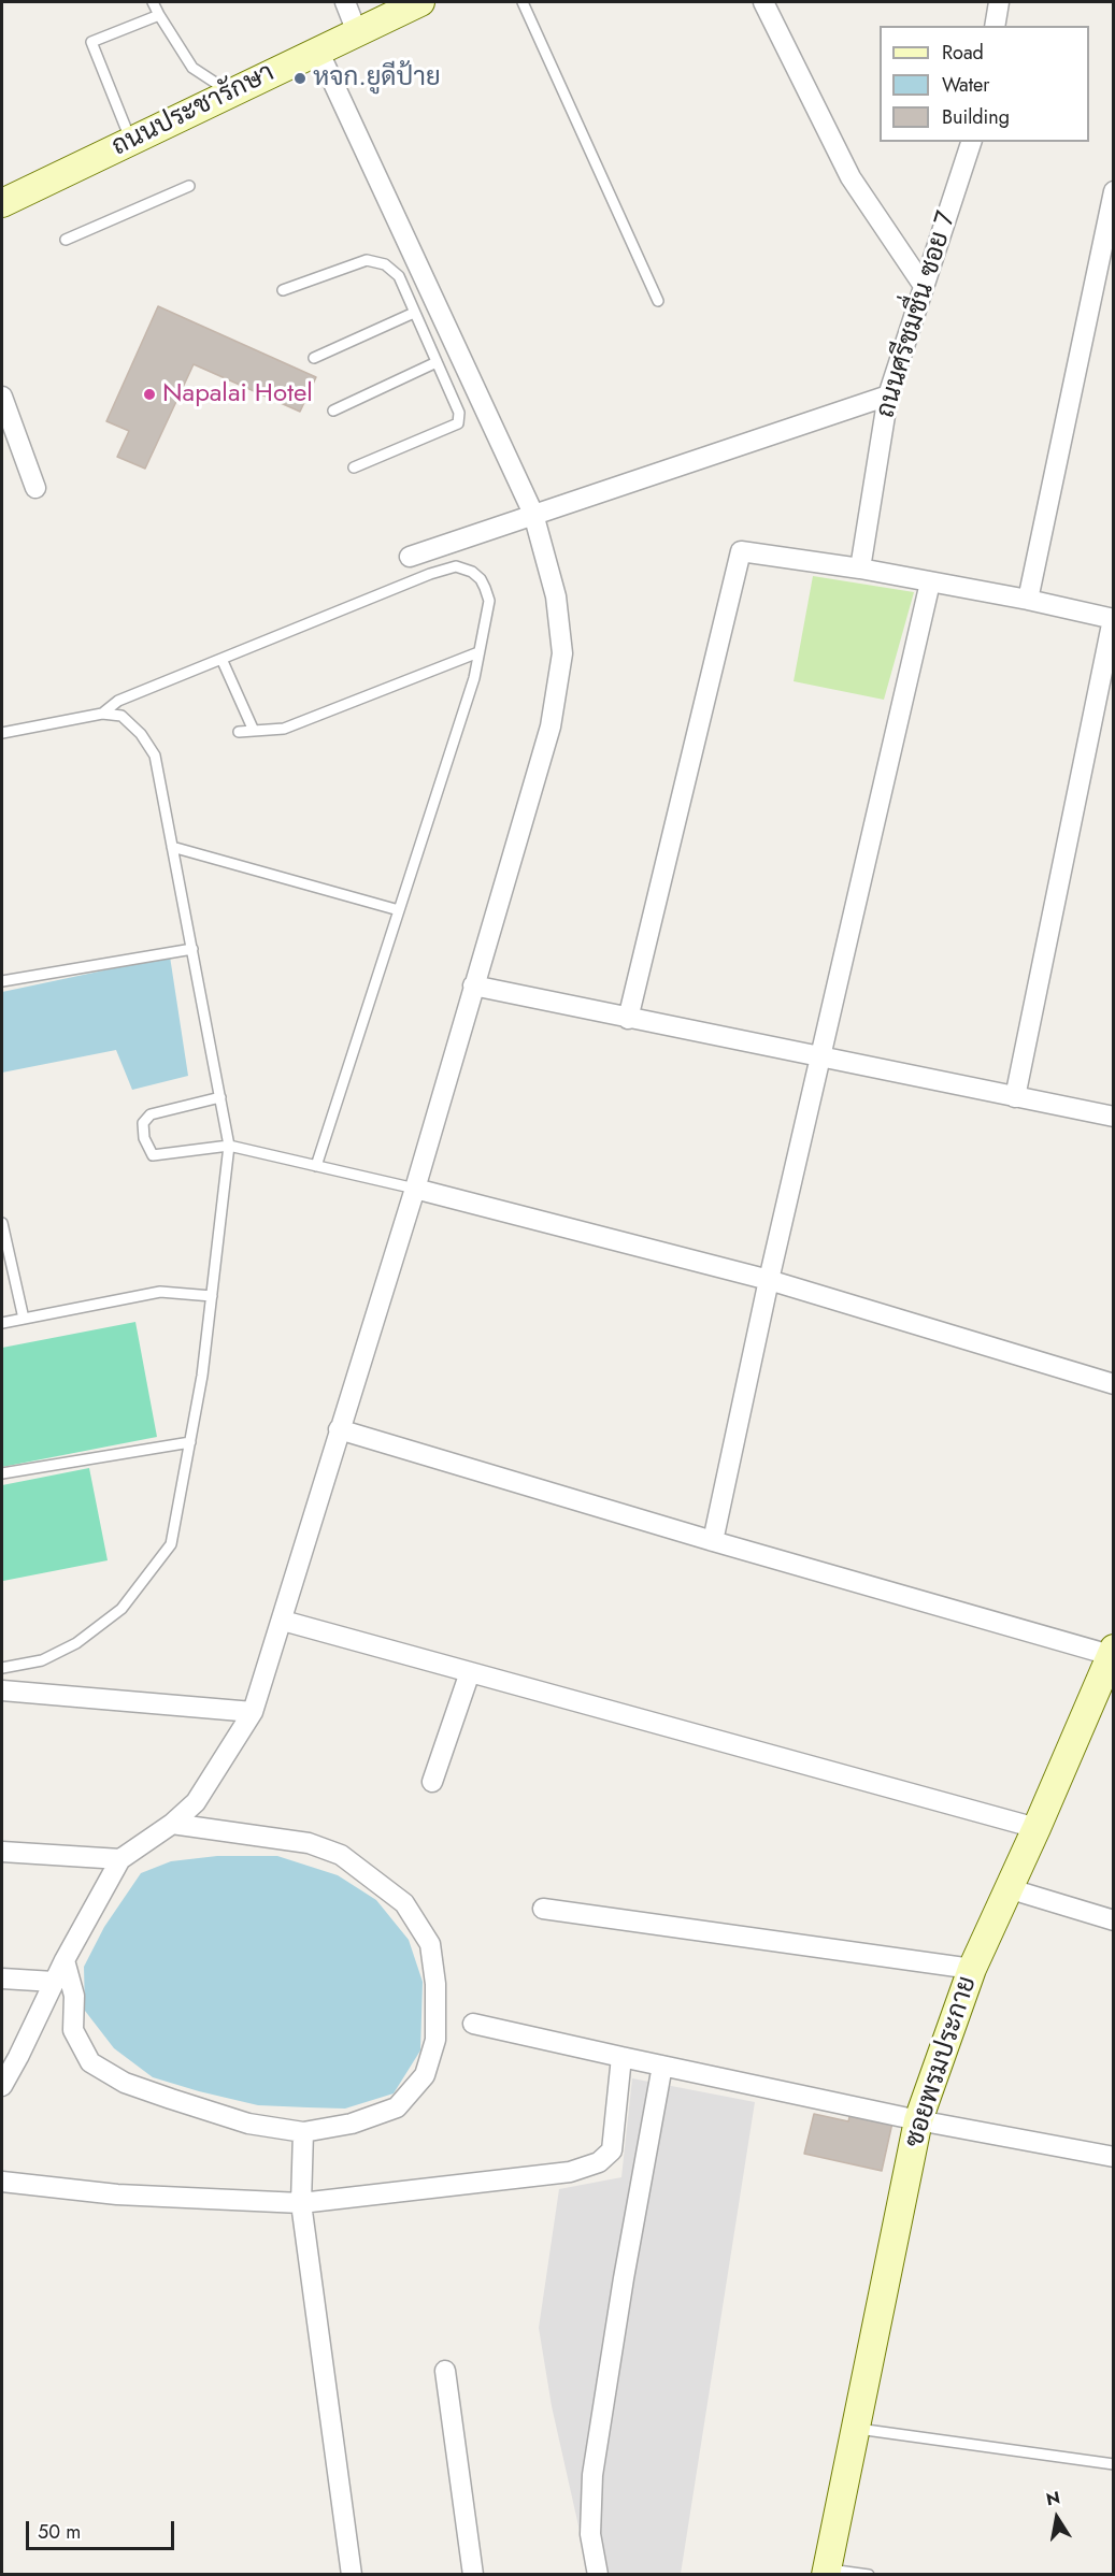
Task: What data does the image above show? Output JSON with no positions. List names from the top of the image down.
{
  "streets": {
    "street": ["ถนนประชารักษา", "ถนนศรีชมชื่น ซอย 7", "ซอยพรมประกาย"]
  },
  "places": ["หจก.ยูดีป้าย", "Napalai Hotel"],
  "legend": ["Road", "Water", "Building"],
  "scale_bar": "50 m",
  "north": "top"
}
